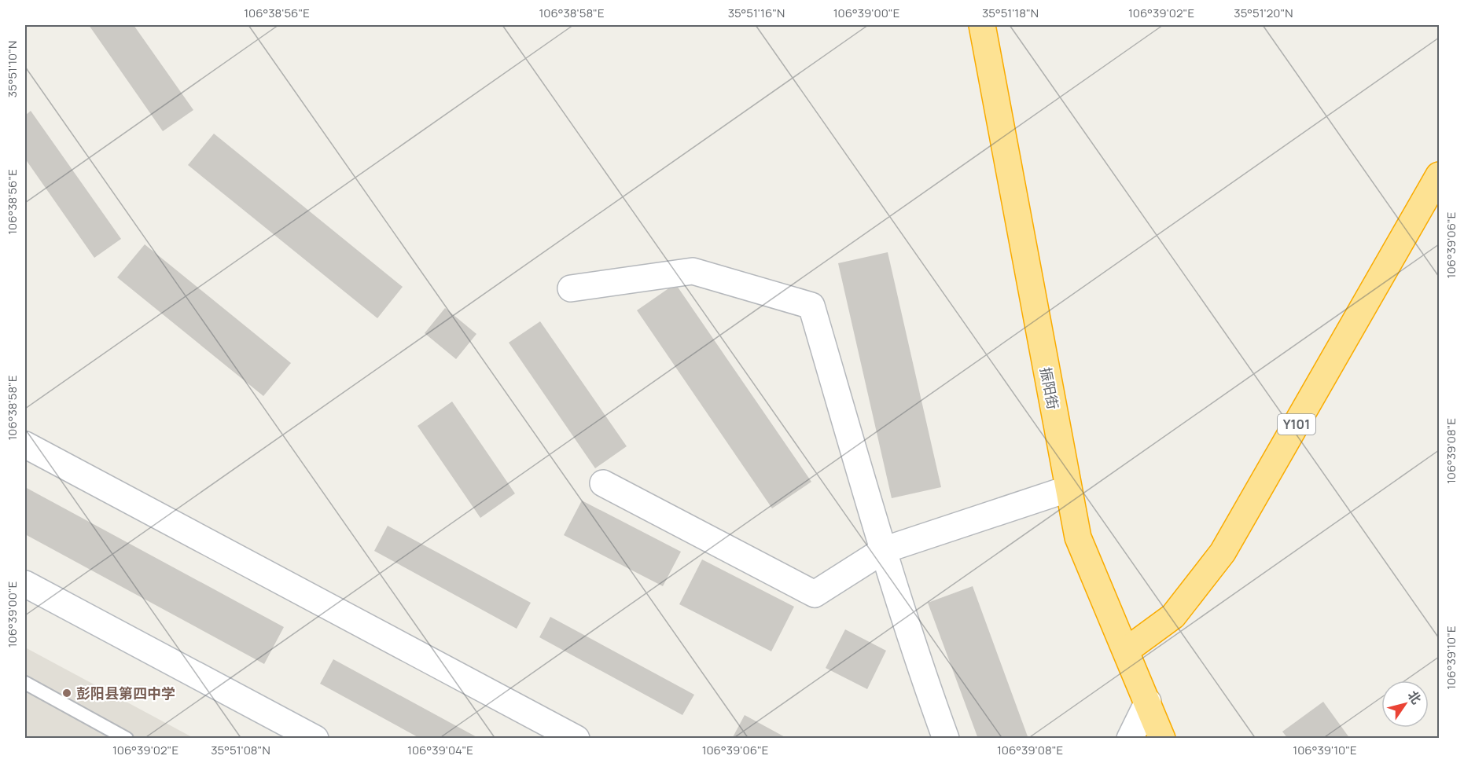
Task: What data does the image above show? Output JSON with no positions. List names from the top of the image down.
{
  "streets": {
    "highway": ["振阳街", "Y101"]
  },
  "crossings": [
    ["振阳街", "Y101"]
  ],
  "places": ["彭阳县第四中学"],
  "north": "top right",
  "coordinates": [
    "106°38'56\"E",
    "106°38'58\"E",
    "35°51'16\"N",
    "106°39'00\"E",
    "35°51'18\"N",
    "106°39'02\"E",
    "35°51'20\"N",
    "35°51'10\"N",
    "106°39'06\"E",
    "106°39'08\"E",
    "106°39'10\"E",
    "35°51'08\"N",
    "106°39'04\"E"
  ]
}
